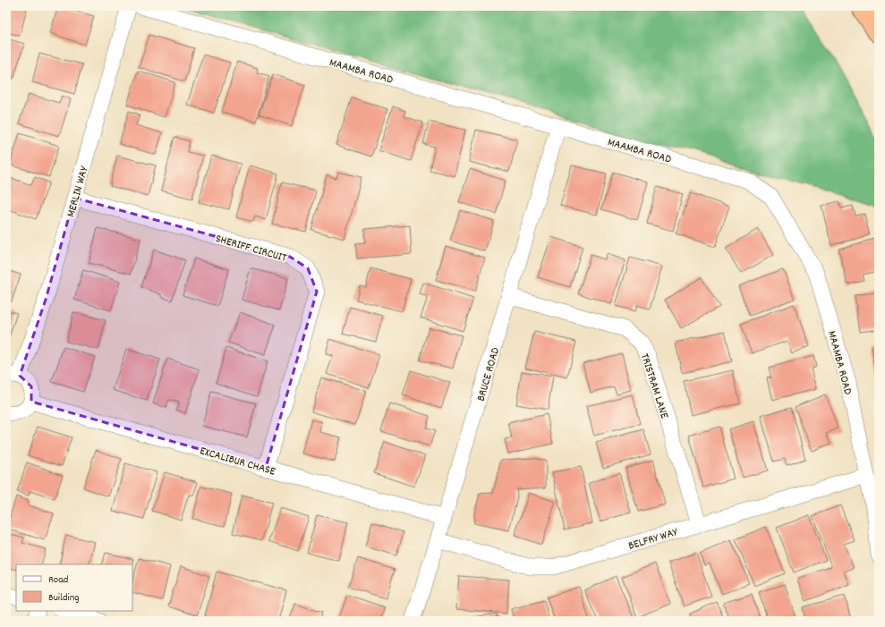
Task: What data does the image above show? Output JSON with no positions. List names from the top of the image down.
{
  "streets": {
    "street": [
      "MAAMBA ROAD",
      "MERLIN WAY",
      "SHERIFF CIRCUIT",
      "BRUCE ROAD",
      "TRISTRAM LANE",
      "EXCALIBUR CHASE",
      "BELFRY WAY"
    ]
  },
  "crossings": [
    ["MAAMBA ROAD", "BRUCE ROAD"],
    ["MAAMBA ROAD", "BELFRY WAY"],
    ["MERLIN WAY", "SHERIFF CIRCUIT"],
    ["SHERIFF CIRCUIT", "EXCALIBUR CHASE"],
    ["BRUCE ROAD", "TRISTRAM LANE"],
    ["BRUCE ROAD", "EXCALIBUR CHASE"],
    ["BRUCE ROAD", "BELFRY WAY"],
    ["TRISTRAM LANE", "BELFRY WAY"]
  ],
  "legend": ["Road", "Building"]
}
